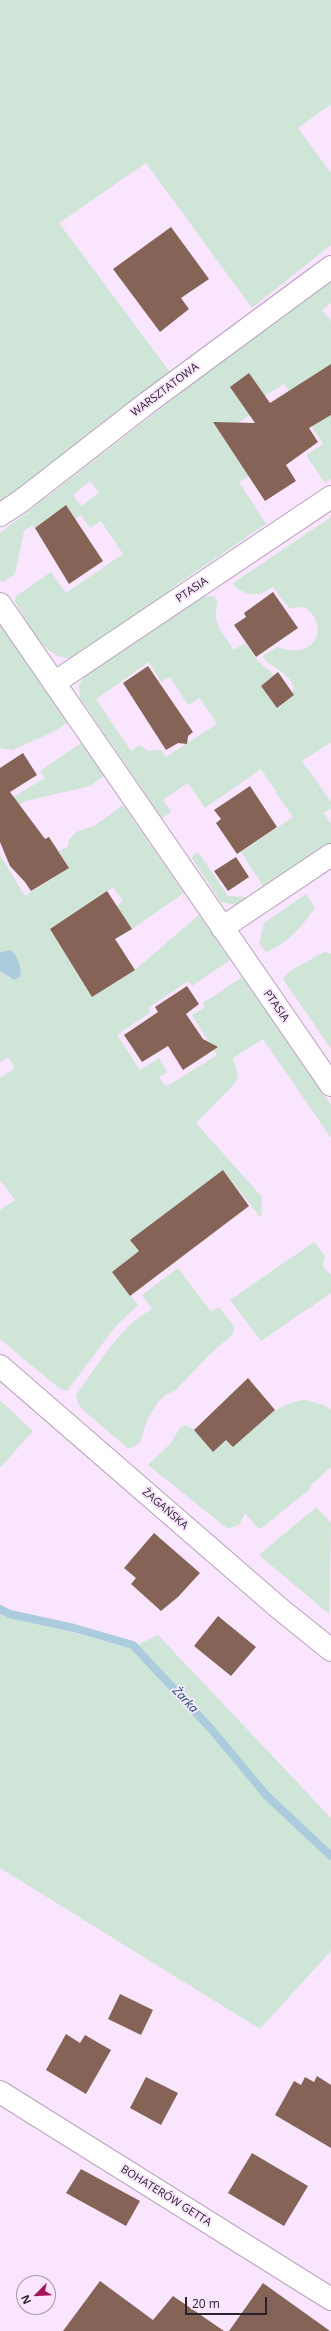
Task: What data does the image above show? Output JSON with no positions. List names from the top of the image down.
{
  "streets": {
    "street": [
      "WARSZTATOWA",
      "PTASIA",
      "ŻAGAŃSKA",
      "BOHATERÓW GETTA"
    ]
  },
  "water": ["Żarka"],
  "scale_bar": "20 m",
  "north": "bottom left"
}
